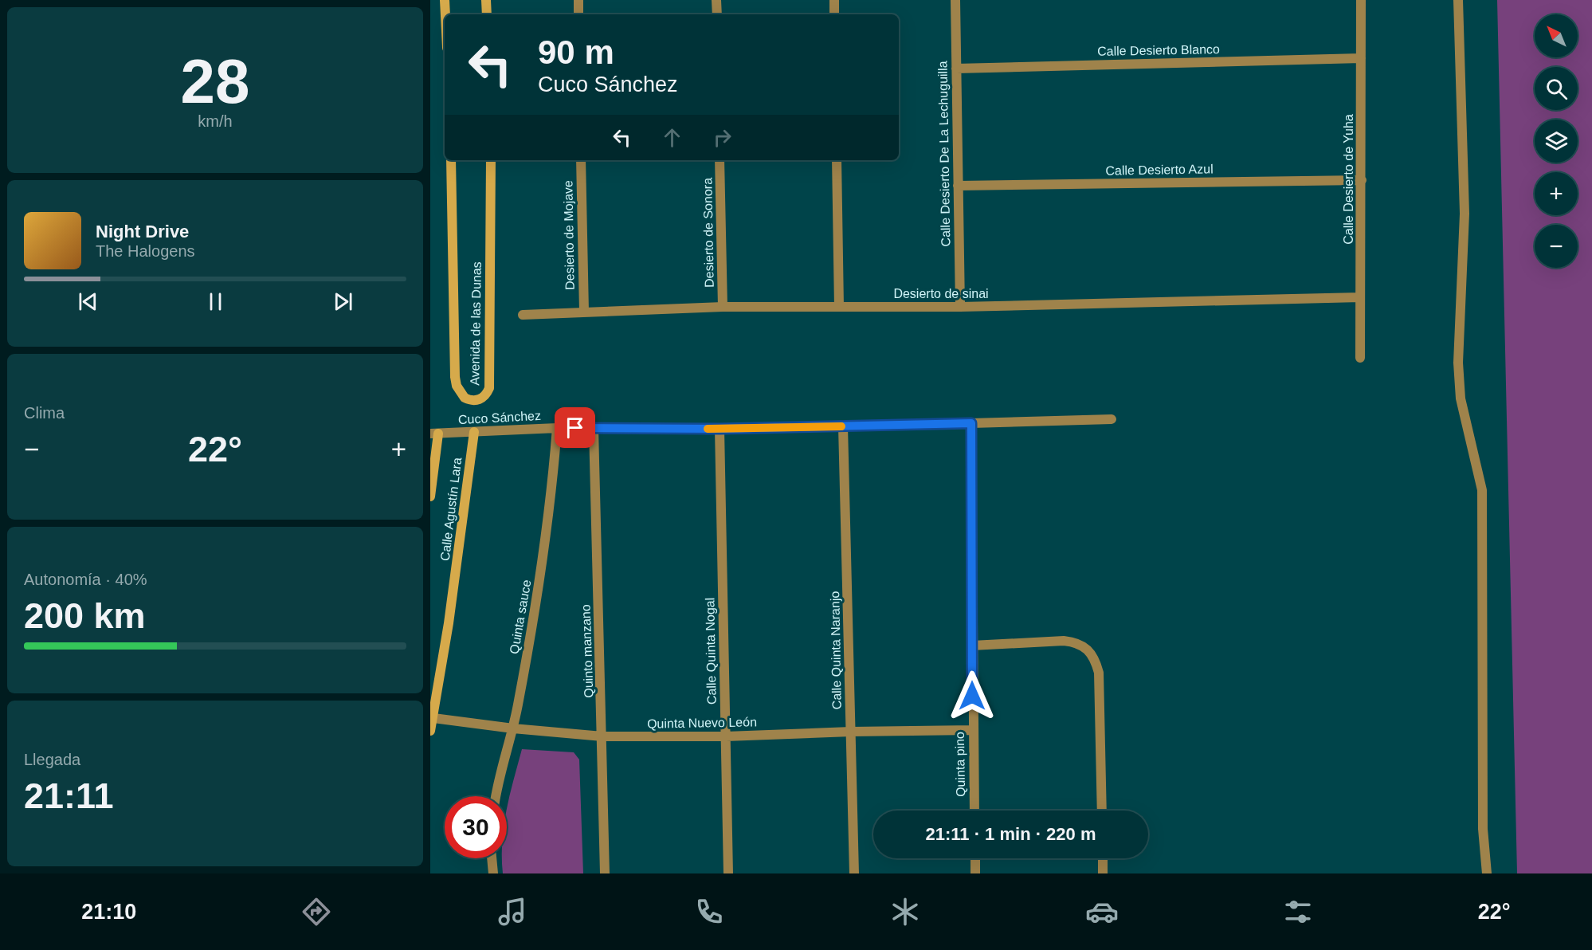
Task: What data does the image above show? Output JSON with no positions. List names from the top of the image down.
{
  "streets": {
    "street": [
      "Calle Desierto Blanco",
      "Calle Desierto De La Lechuguilla",
      "Calle Desierto Azul",
      "Calle Desierto de Yuha",
      "Desierto de Sonora",
      "Desierto de Mojave",
      "Desierto de sinai",
      "Avenida de las Dunas",
      "Cuco Sánchez",
      "Calle Agustín Lara",
      "Quinta sauce",
      "Calle Quinta Naranjo",
      "Quinto manzano",
      "Calle Quinta Nogal",
      "Quinta Nuevo León",
      "Quinta pino"
    ]
  },
  "crossings": [
    ["Calle Desierto Blanco", "Calle Desierto De La Lechuguilla"],
    ["Calle Desierto Blanco", "Calle Desierto de Yuha"],
    ["Calle Desierto De La Lechuguilla", "Calle Desierto Azul"],
    ["Calle Desierto De La Lechuguilla", "Desierto de sinai"],
    ["Calle Desierto Azul", "Calle Desierto de Yuha"],
    ["Calle Desierto de Yuha", "Desierto de sinai"],
    ["Desierto de Sonora", "Desierto de sinai"],
    ["Desierto de Mojave", "Desierto de sinai"],
    ["Cuco Sánchez", "Calle Agustín Lara"],
    ["Cuco Sánchez", "Quinta sauce"],
    ["Cuco Sánchez", "Calle Quinta Naranjo"],
    ["Cuco Sánchez", "Quinto manzano"],
    ["Cuco Sánchez", "Calle Quinta Nogal"],
    ["Cuco Sánchez", "Quinta pino"],
    ["Calle Agustín Lara", "Quinta Nuevo León"],
    ["Quinta sauce", "Quinta Nuevo León"],
    ["Calle Quinta Naranjo", "Quinta Nuevo León"],
    ["Quinto manzano", "Quinta Nuevo León"],
    ["Calle Quinta Nogal", "Quinta Nuevo León"],
    ["Quinta Nuevo León", "Quinta pino"]
  ],
  "north": "top left",
  "page": {
    "tile": [
      ["28", "km/h"],
      "Clima",
      ["Autonomía · 40%", "200 km"],
      ["Llegada", "21:11"]
    ],
    "map_buttons": ["+", "−"],
    "turn": ["90 m", "Cuco Sánchez"],
    "song": ["Night Drive", "The Halogens"],
    "heat": ["−", "22°", "+"],
    "limit": "30",
    "trip": "21:11 · 1 min · 220 m",
    "tabs": ["21:10", "22°"]
  }
}
